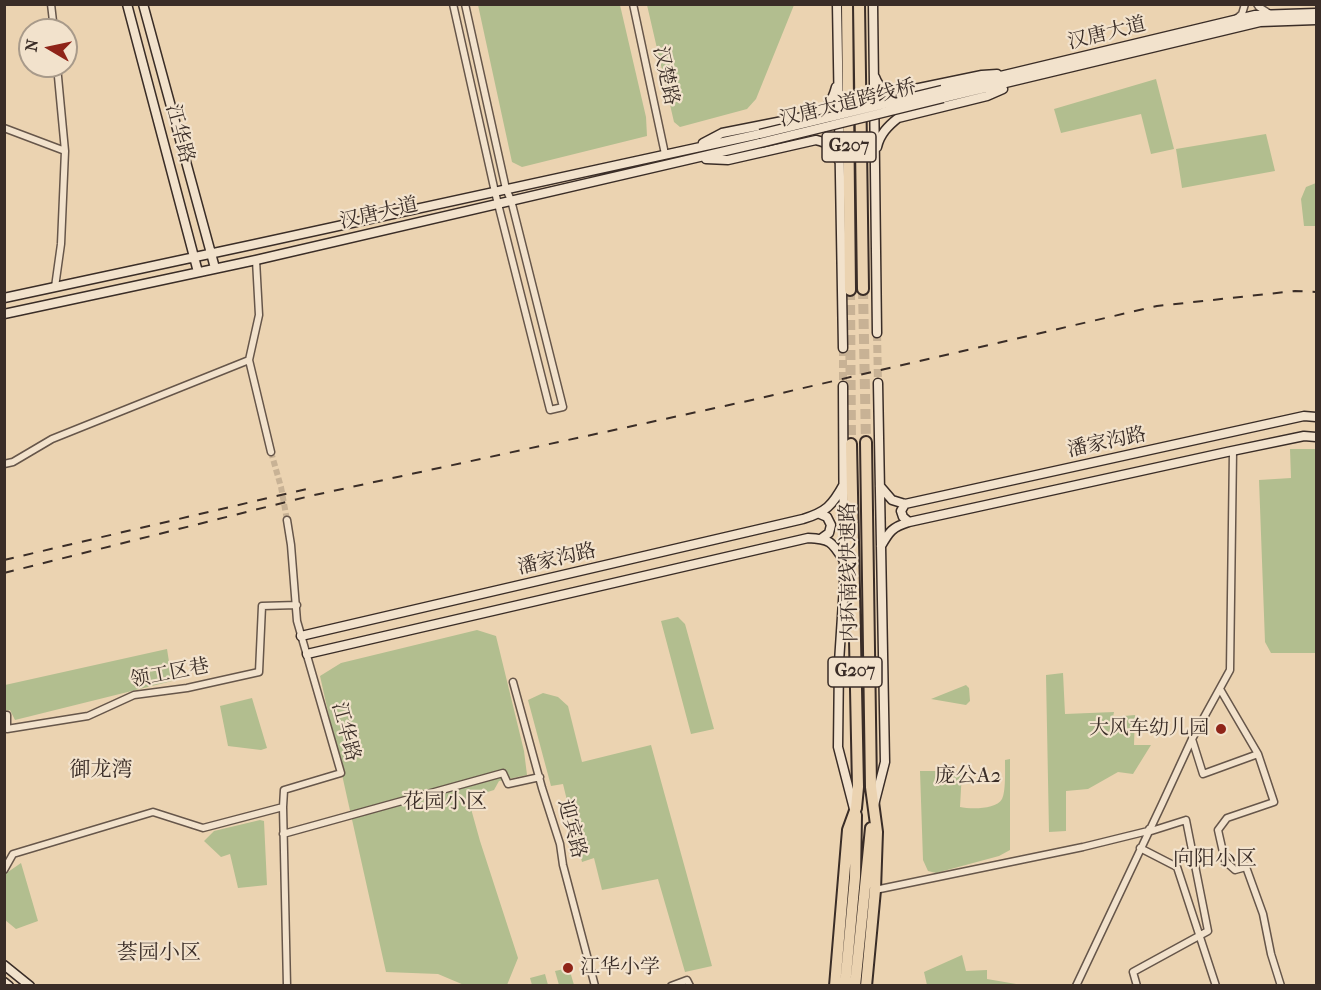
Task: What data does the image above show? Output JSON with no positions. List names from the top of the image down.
{
  "streets": {
    "highway": ["G207", "内环南线快速路"],
    "main road": [
      "汉唐大道",
      "汉唐大道跨线桥",
      "江华路",
      "潘家沟路"
    ],
    "street": ["汉楚路", "领工区巷", "迎宾路"]
  },
  "crossings": [
    ["汉唐大道", "汉楚路"],
    ["汉唐大道", "汉唐大道跨线桥"],
    ["汉唐大道", "江华路"],
    ["江华路", "潘家沟路"],
    ["江华路", "领工区巷"],
    ["G207", "内环南线快速路"]
  ],
  "districts": [
    "御龙湾",
    "庞公A2",
    "花园小区",
    "向阳小区",
    "荟园小区"
  ],
  "places": ["大风车幼儿园", "江华小学"],
  "north": "left"
}
